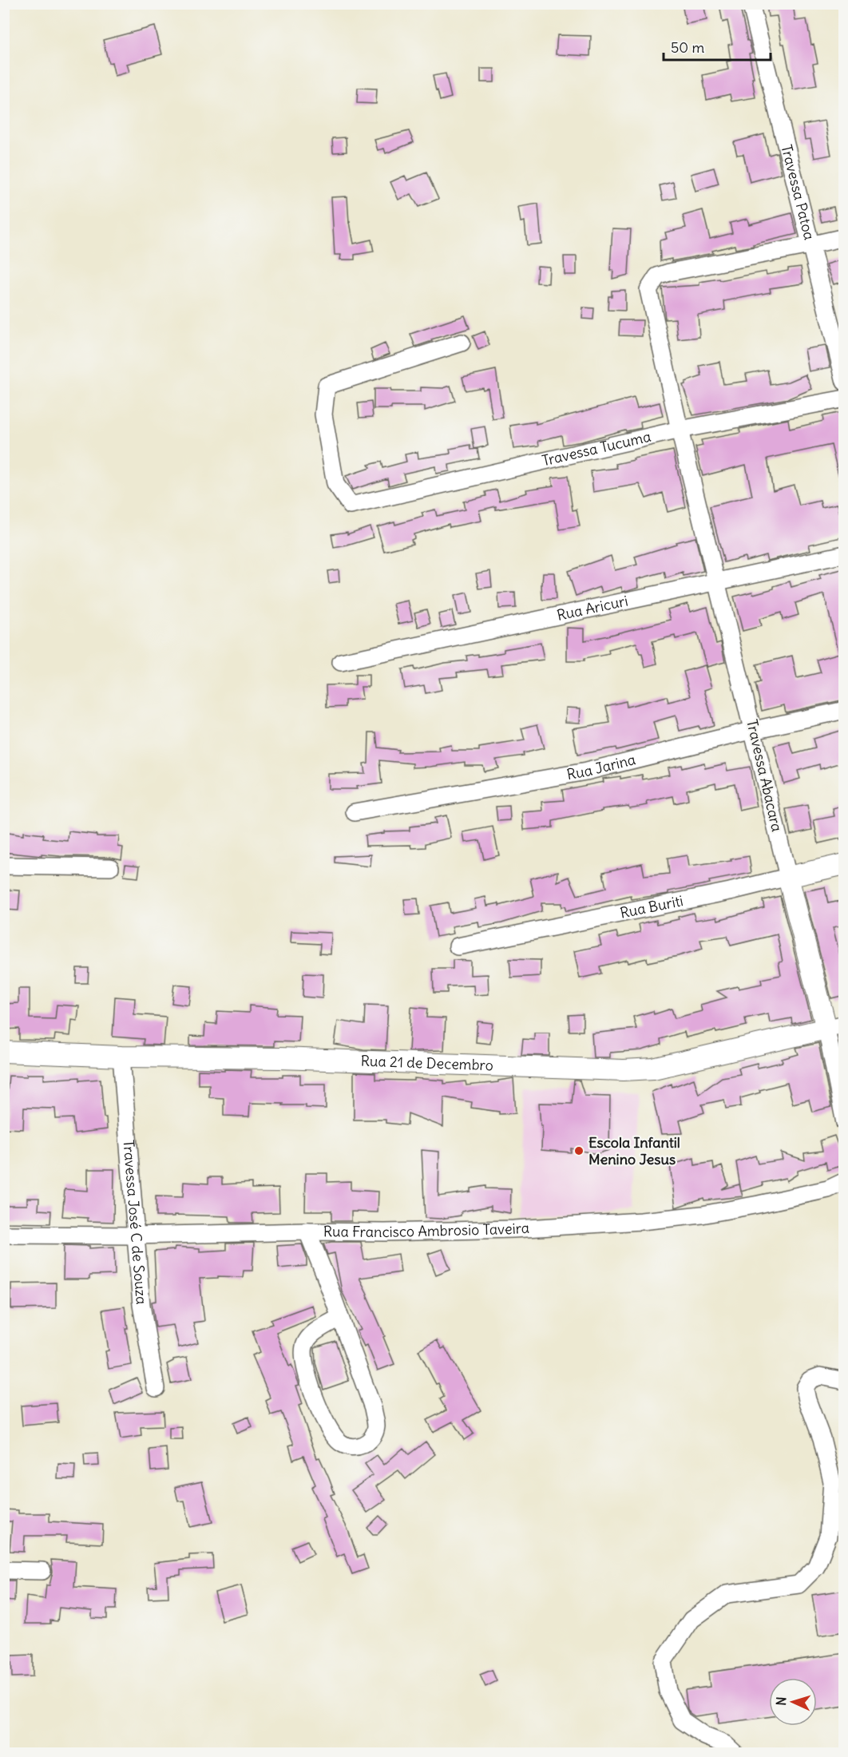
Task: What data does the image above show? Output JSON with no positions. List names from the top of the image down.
{
  "streets": {
    "street": [
      "Travessa Patoa",
      "Travessa Tucuma",
      "Rua Aricuri",
      "Rua Jarina",
      "Travessa Abacara",
      "Rua Buriti",
      "Rua 21 de Decembro",
      "Travessa José C de Souza",
      "Rua Francisco Ambrosio Taveira"
    ]
  },
  "crossings": [
    ["Travessa Patoa", "Travessa Abacara"],
    ["Travessa Tucuma", "Travessa Abacara"],
    ["Rua Aricuri", "Travessa Abacara"],
    ["Rua Jarina", "Travessa Abacara"],
    ["Travessa Abacara", "Rua Buriti"],
    ["Travessa Abacara", "Rua 21 de Decembro"],
    ["Rua 21 de Decembro", "Travessa José C de Souza"],
    ["Travessa José C de Souza", "Rua Francisco Ambrosio Taveira"]
  ],
  "places": ["Escola Infantil Menino Jesus"],
  "scale_bar": "50 m",
  "north": "left"
}
